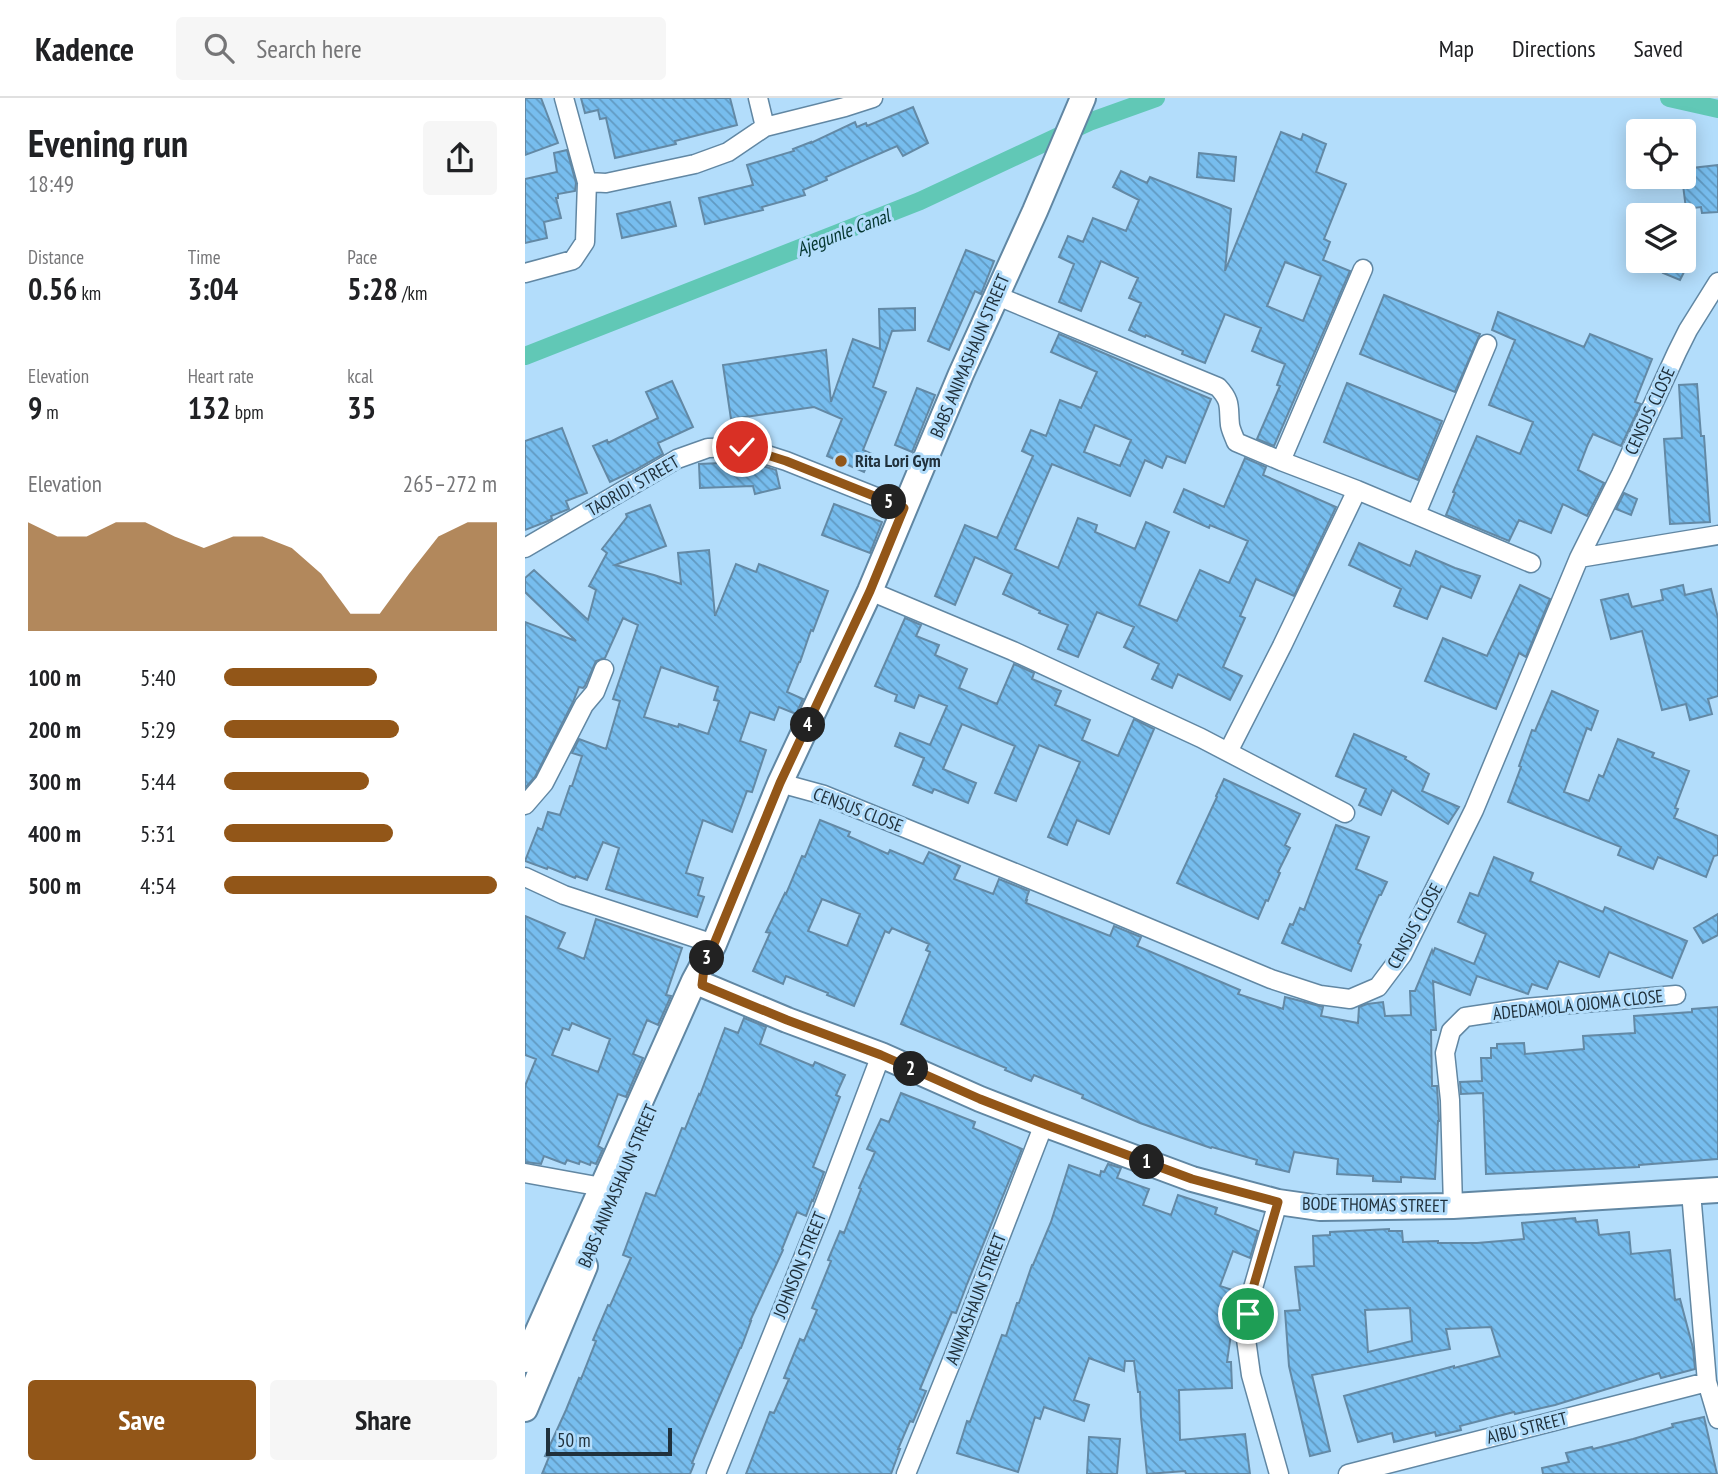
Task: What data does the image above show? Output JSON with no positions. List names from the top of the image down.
{
  "streets": {
    "main road": ["BABS ANIMASHAUN STREET", "BODE THOMAS STREET"],
    "street": [
      "CENSUS CLOSE",
      "TAORIDI STREET",
      "ADEDAMOLA OJOMA CLOSE",
      "JOHNSON STREET",
      "ANIMASHAUN STREET",
      "AIBU STREET"
    ]
  },
  "crossings": [
    ["BABS ANIMASHAUN STREET", "CENSUS CLOSE"],
    ["BABS ANIMASHAUN STREET", "TAORIDI STREET"],
    ["BABS ANIMASHAUN STREET", "BODE THOMAS STREET"],
    ["ADEDAMOLA OJOMA CLOSE", "BODE THOMAS STREET"],
    ["BODE THOMAS STREET", "JOHNSON STREET"],
    ["BODE THOMAS STREET", "ANIMASHAUN STREET"]
  ],
  "water": ["Ajegunle Canal"],
  "places": ["Rita Lori Gym"],
  "scale_bar": "50 m",
  "page": {
    "header": "Kadence",
    "search": "Search here",
    "nav": ["Map", "Directions", "Saved"],
    "heading": ["Evening run", "18:49"],
    "stats": [
      ["Distance", "0.56 km"],
      ["Time", "3:04"],
      ["Pace", "5:28 /km"],
      ["Elevation", "9 m"],
      ["Heart rate", "132 bpm"],
      ["kcal", "35"]
    ],
    "chart": ["Elevation", "265–272 m"],
    "pins": [
      "5",
      "4",
      "3",
      "2",
      "1"
    ],
    "list": [
      {
        "name": "100 m",
        "note": "5:40"
      },
      {
        "name": "200 m",
        "note": "5:29"
      },
      {
        "name": "300 m",
        "note": "5:44"
      },
      {
        "name": "400 m",
        "note": "5:31"
      },
      {
        "name": "500 m",
        "note": "4:54"
      }
    ],
    "buttons": ["Save", "Share"],
    "scale": "50 m"
  }
}
